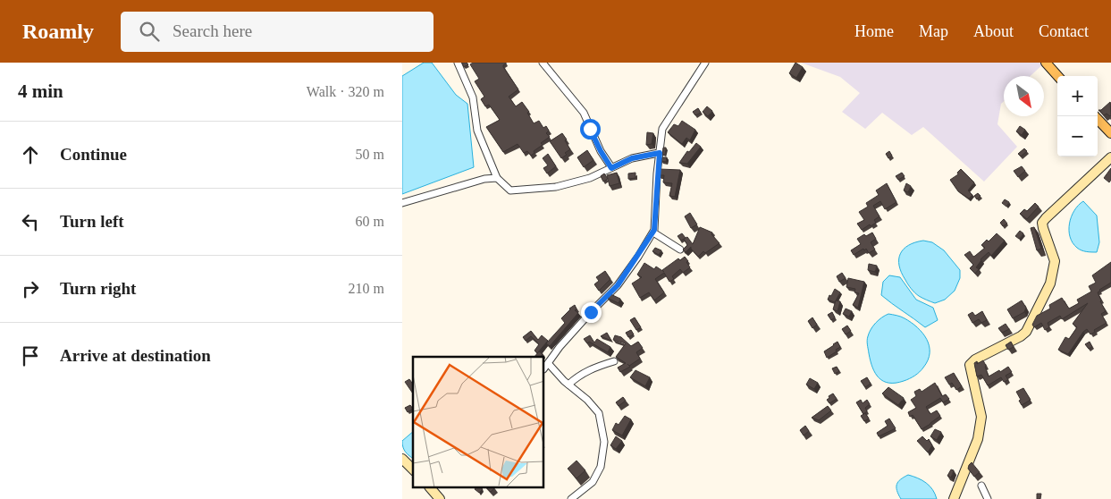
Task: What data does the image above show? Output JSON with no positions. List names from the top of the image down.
{
  "north": "bottom right",
  "page": {
    "header": "Roamly",
    "search": "Search here",
    "nav": [
      "Home",
      "Map",
      "About",
      "Contact"
    ],
    "heading": ["4 min", "Walk · 320 m"],
    "map_buttons": ["+", "−"],
    "list": [
      ["Continue", "50 m"],
      ["Turn left", "60 m"],
      ["Turn right", "210 m"],
      "Arrive at destination"
    ]
  }
}
